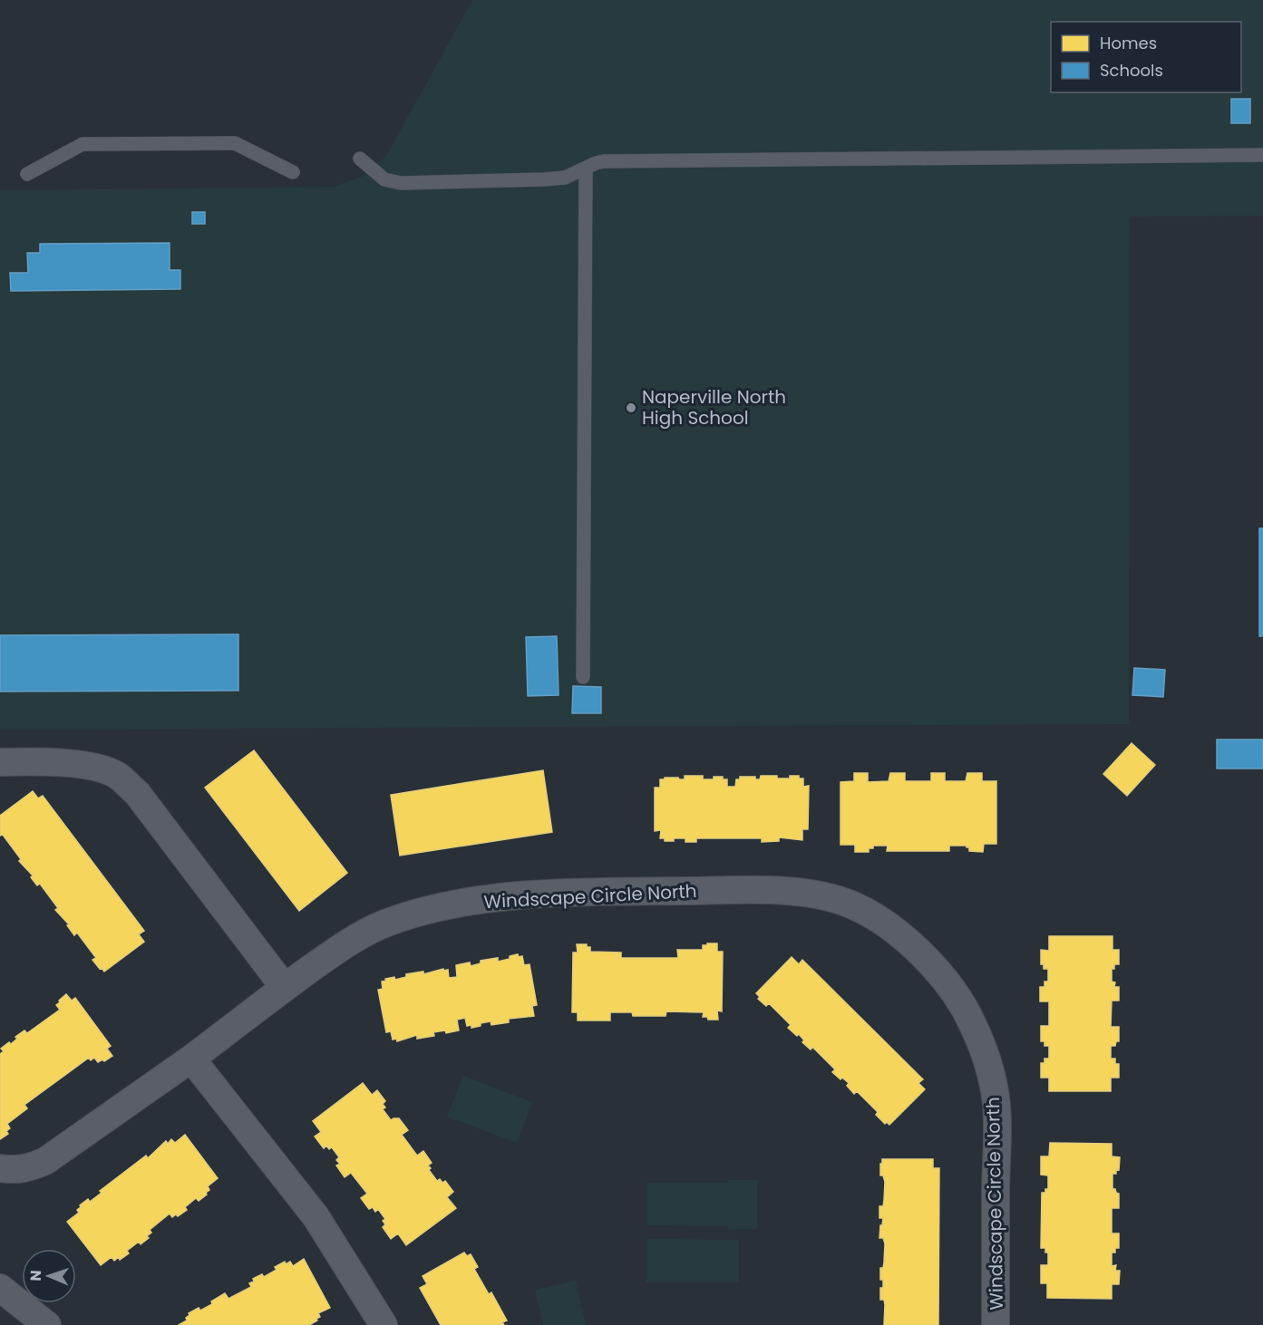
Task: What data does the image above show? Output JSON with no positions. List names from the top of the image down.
{
  "streets": {
    "street": ["Windscape Circle North"]
  },
  "places": ["Naperville North High School"],
  "legend": ["Homes", "Schools"],
  "north": "left"
}
